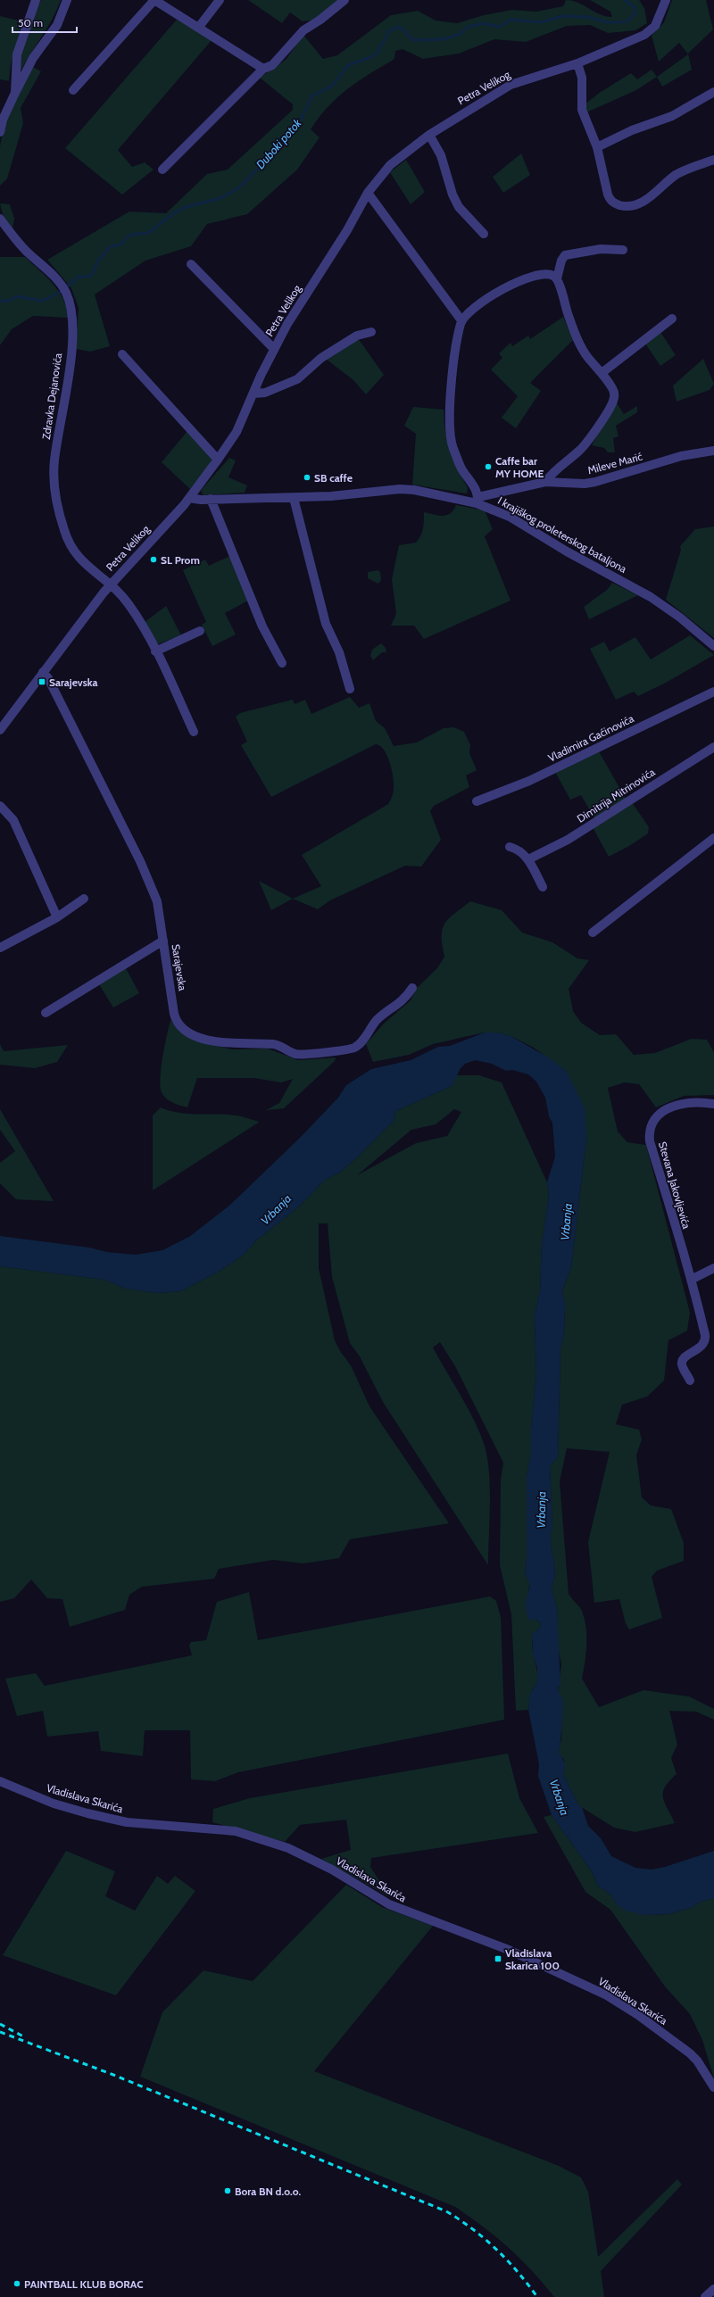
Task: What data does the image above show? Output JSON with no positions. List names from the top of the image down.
{
  "streets": {
    "street": [
      "Petra Velikog",
      "Zdravka Dejanovića",
      "Mileve Marić",
      "I krajiškog proleterskog bataljona",
      "Vladimira Gaćinovića",
      "Dimitrija Mitrinovića",
      "Sarajevska",
      "Stevana Jakovljevića",
      "Vladislava Skarića"
    ]
  },
  "crossings": [
    ["Petra Velikog", "Zdravka Dejanovića"],
    ["Petra Velikog", "I krajiškog proleterskog bataljona"],
    ["Petra Velikog", "Sarajevska"],
    ["Mileve Marić", "I krajiškog proleterskog bataljona"]
  ],
  "water": ["Duboki potok", "Vrbanja"],
  "places": {
    "other": [
      "Caffe bar MY HOME",
      "SB caffe",
      "SL Prom",
      "Bora BN d.o.o.",
      "PAINTBALL KLUB BORAC"
    ],
    "transit": ["Sarajevska", "Vladislava Skarica 100"]
  },
  "scale_bar": "50 m"
}
